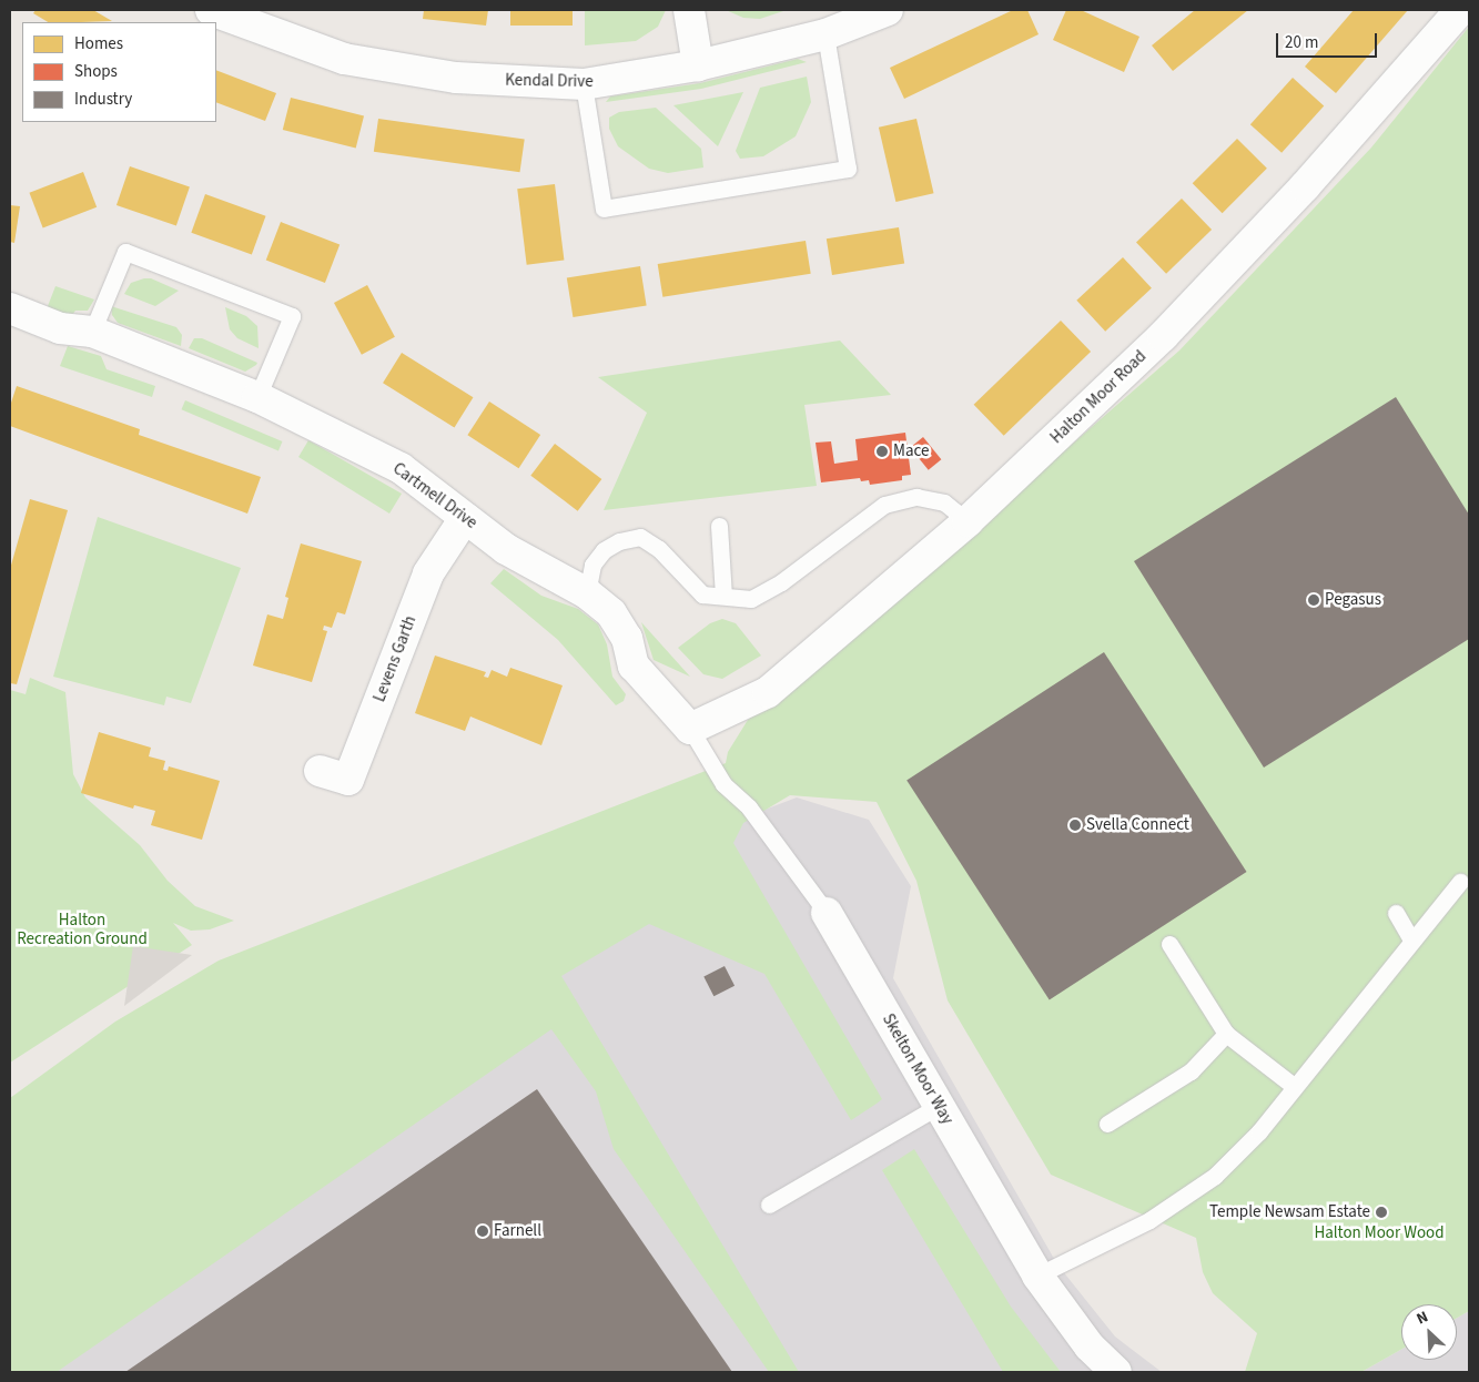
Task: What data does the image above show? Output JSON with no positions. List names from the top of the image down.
{
  "streets": {
    "street": [
      "Kendal Drive",
      "Halton Moor Road",
      "Cartmell Drive",
      "Levens Garth",
      "Skelton Moor Way"
    ]
  },
  "crossings": [
    ["Halton Moor Road", "Cartmell Drive"],
    ["Cartmell Drive", "Levens Garth"],
    ["Cartmell Drive", "Skelton Moor Way"]
  ],
  "parks": ["Halton Recreation Ground", "Halton Moor Wood"],
  "places": [
    "Mace",
    "Pegasus",
    "Svella Connect",
    "Temple Newsam Estate",
    "Farnell"
  ],
  "legend": ["Homes", "Shops", "Industry"],
  "scale_bar": "20 m",
  "north": "top left"
}
